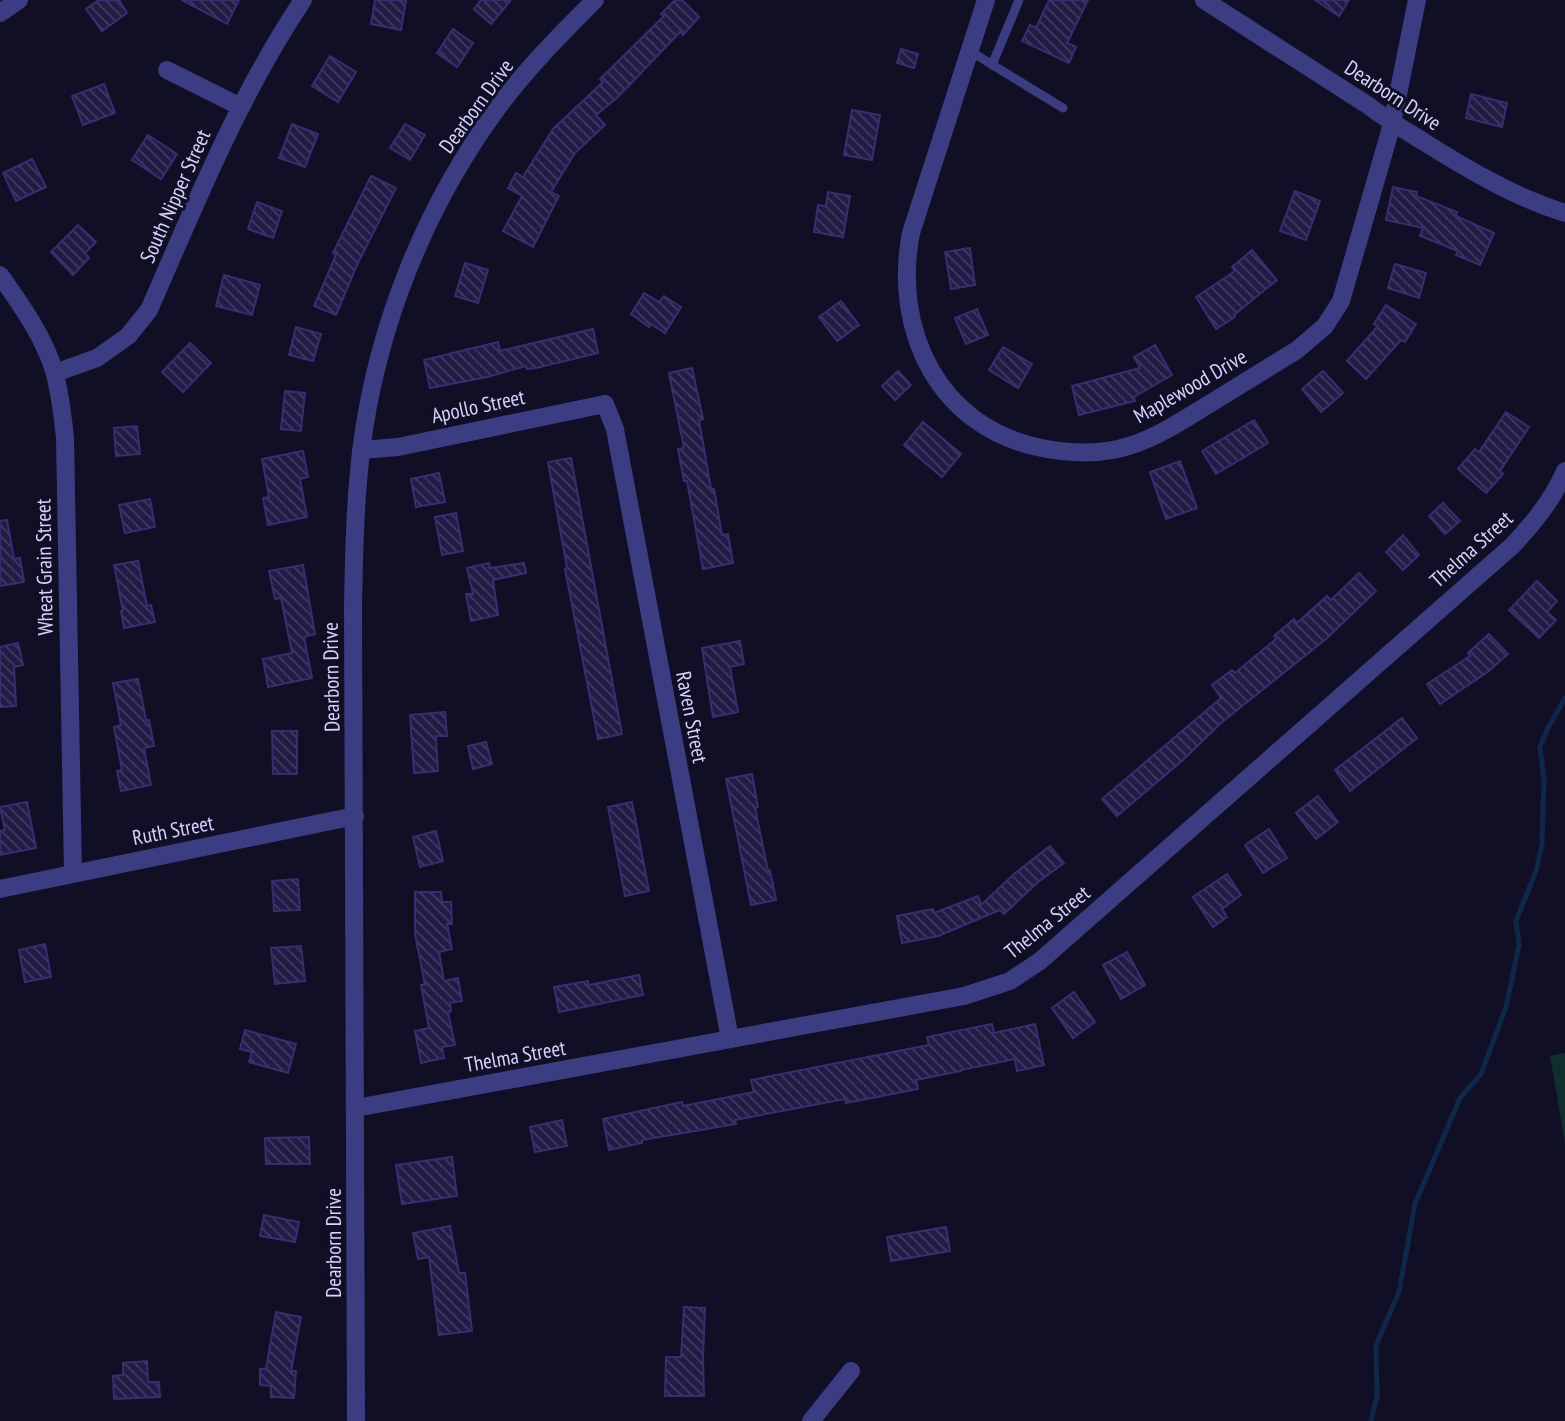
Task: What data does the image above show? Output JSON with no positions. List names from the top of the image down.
{
  "streets": {
    "street": [
      "Dearborn Drive",
      "South Nipper Street",
      "Maplewood Drive",
      "Apollo Street",
      "Thelma Street",
      "Wheat Grain Street",
      "Raven Street",
      "Ruth Street"
    ]
  },
  "crossings": [
    ["Dearborn Drive", "Maplewood Drive"],
    ["Dearborn Drive", "Apollo Street"],
    ["Dearborn Drive", "Thelma Street"],
    ["Dearborn Drive", "Ruth Street"],
    ["South Nipper Street", "Wheat Grain Street"],
    ["Apollo Street", "Raven Street"],
    ["Thelma Street", "Raven Street"],
    ["Wheat Grain Street", "Ruth Street"]
  ]
}
